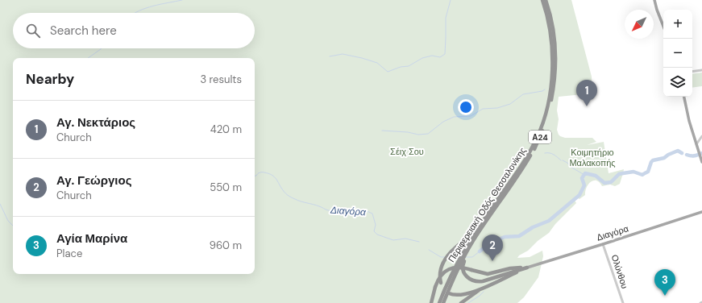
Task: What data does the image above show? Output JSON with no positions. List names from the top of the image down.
{
  "streets": {
    "highway": ["Α24", "Περιφερειακή Οδός Θεσσαλονίκης"],
    "main road": ["Διαγόρα"],
    "street": ["Ολύνθου"]
  },
  "crossings": [
    ["Διαγόρα", "Ολύνθου"]
  ],
  "water": ["Διαγόρα"],
  "parks": ["Σέιχ Σου", "Κοιμητήριο Μαλακοπής"],
  "north": "bottom left",
  "page": {
    "map_buttons": ["+", "−"],
    "search": "Search here",
    "heading": ["Nearby", "3 results"],
    "pins": ["1", "2", "3"],
    "list": [
      {
        "mark": "1",
        "name": "Αγ. Νεκτάριος",
        "note": "Church",
        "value": "420 m"
      },
      {
        "mark": "2",
        "name": "Αγ. Γεώργιος",
        "note": "Church",
        "value": "550 m"
      },
      {
        "mark": "3",
        "name": "Αγία Μαρίνα",
        "note": "Place",
        "value": "960 m"
      }
    ]
  }
}
